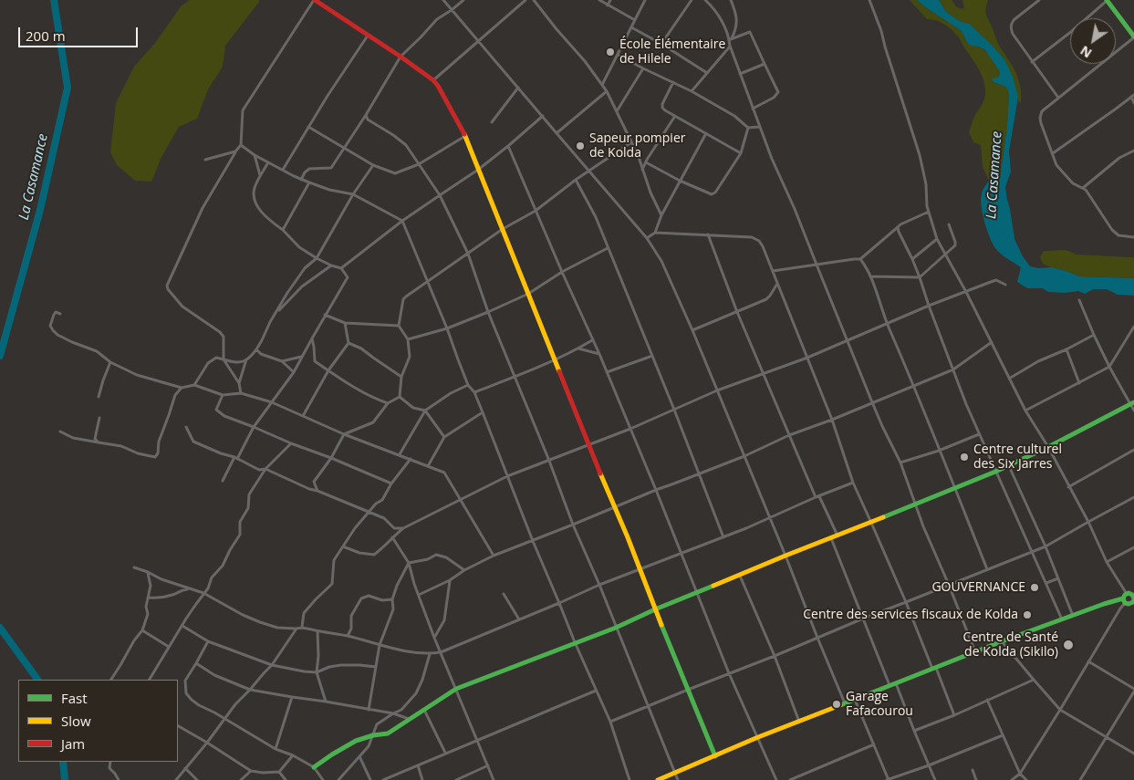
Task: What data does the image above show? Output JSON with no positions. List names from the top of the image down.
{
  "water": ["La Casamance"],
  "places": [
    "École Élémentaire de Hilele",
    "Sapeur pompier de Kolda",
    "Centre culturel des Six Jarres",
    "GOUVERNANCE",
    "Centre des services fiscaux de Kolda",
    "Centre de Santé de Kolda (Sikilo)",
    "Garage Fafacourou"
  ],
  "legend": ["Fast", "Slow", "Jam"],
  "scale_bar": "200 m",
  "north": "bottom left"
}
